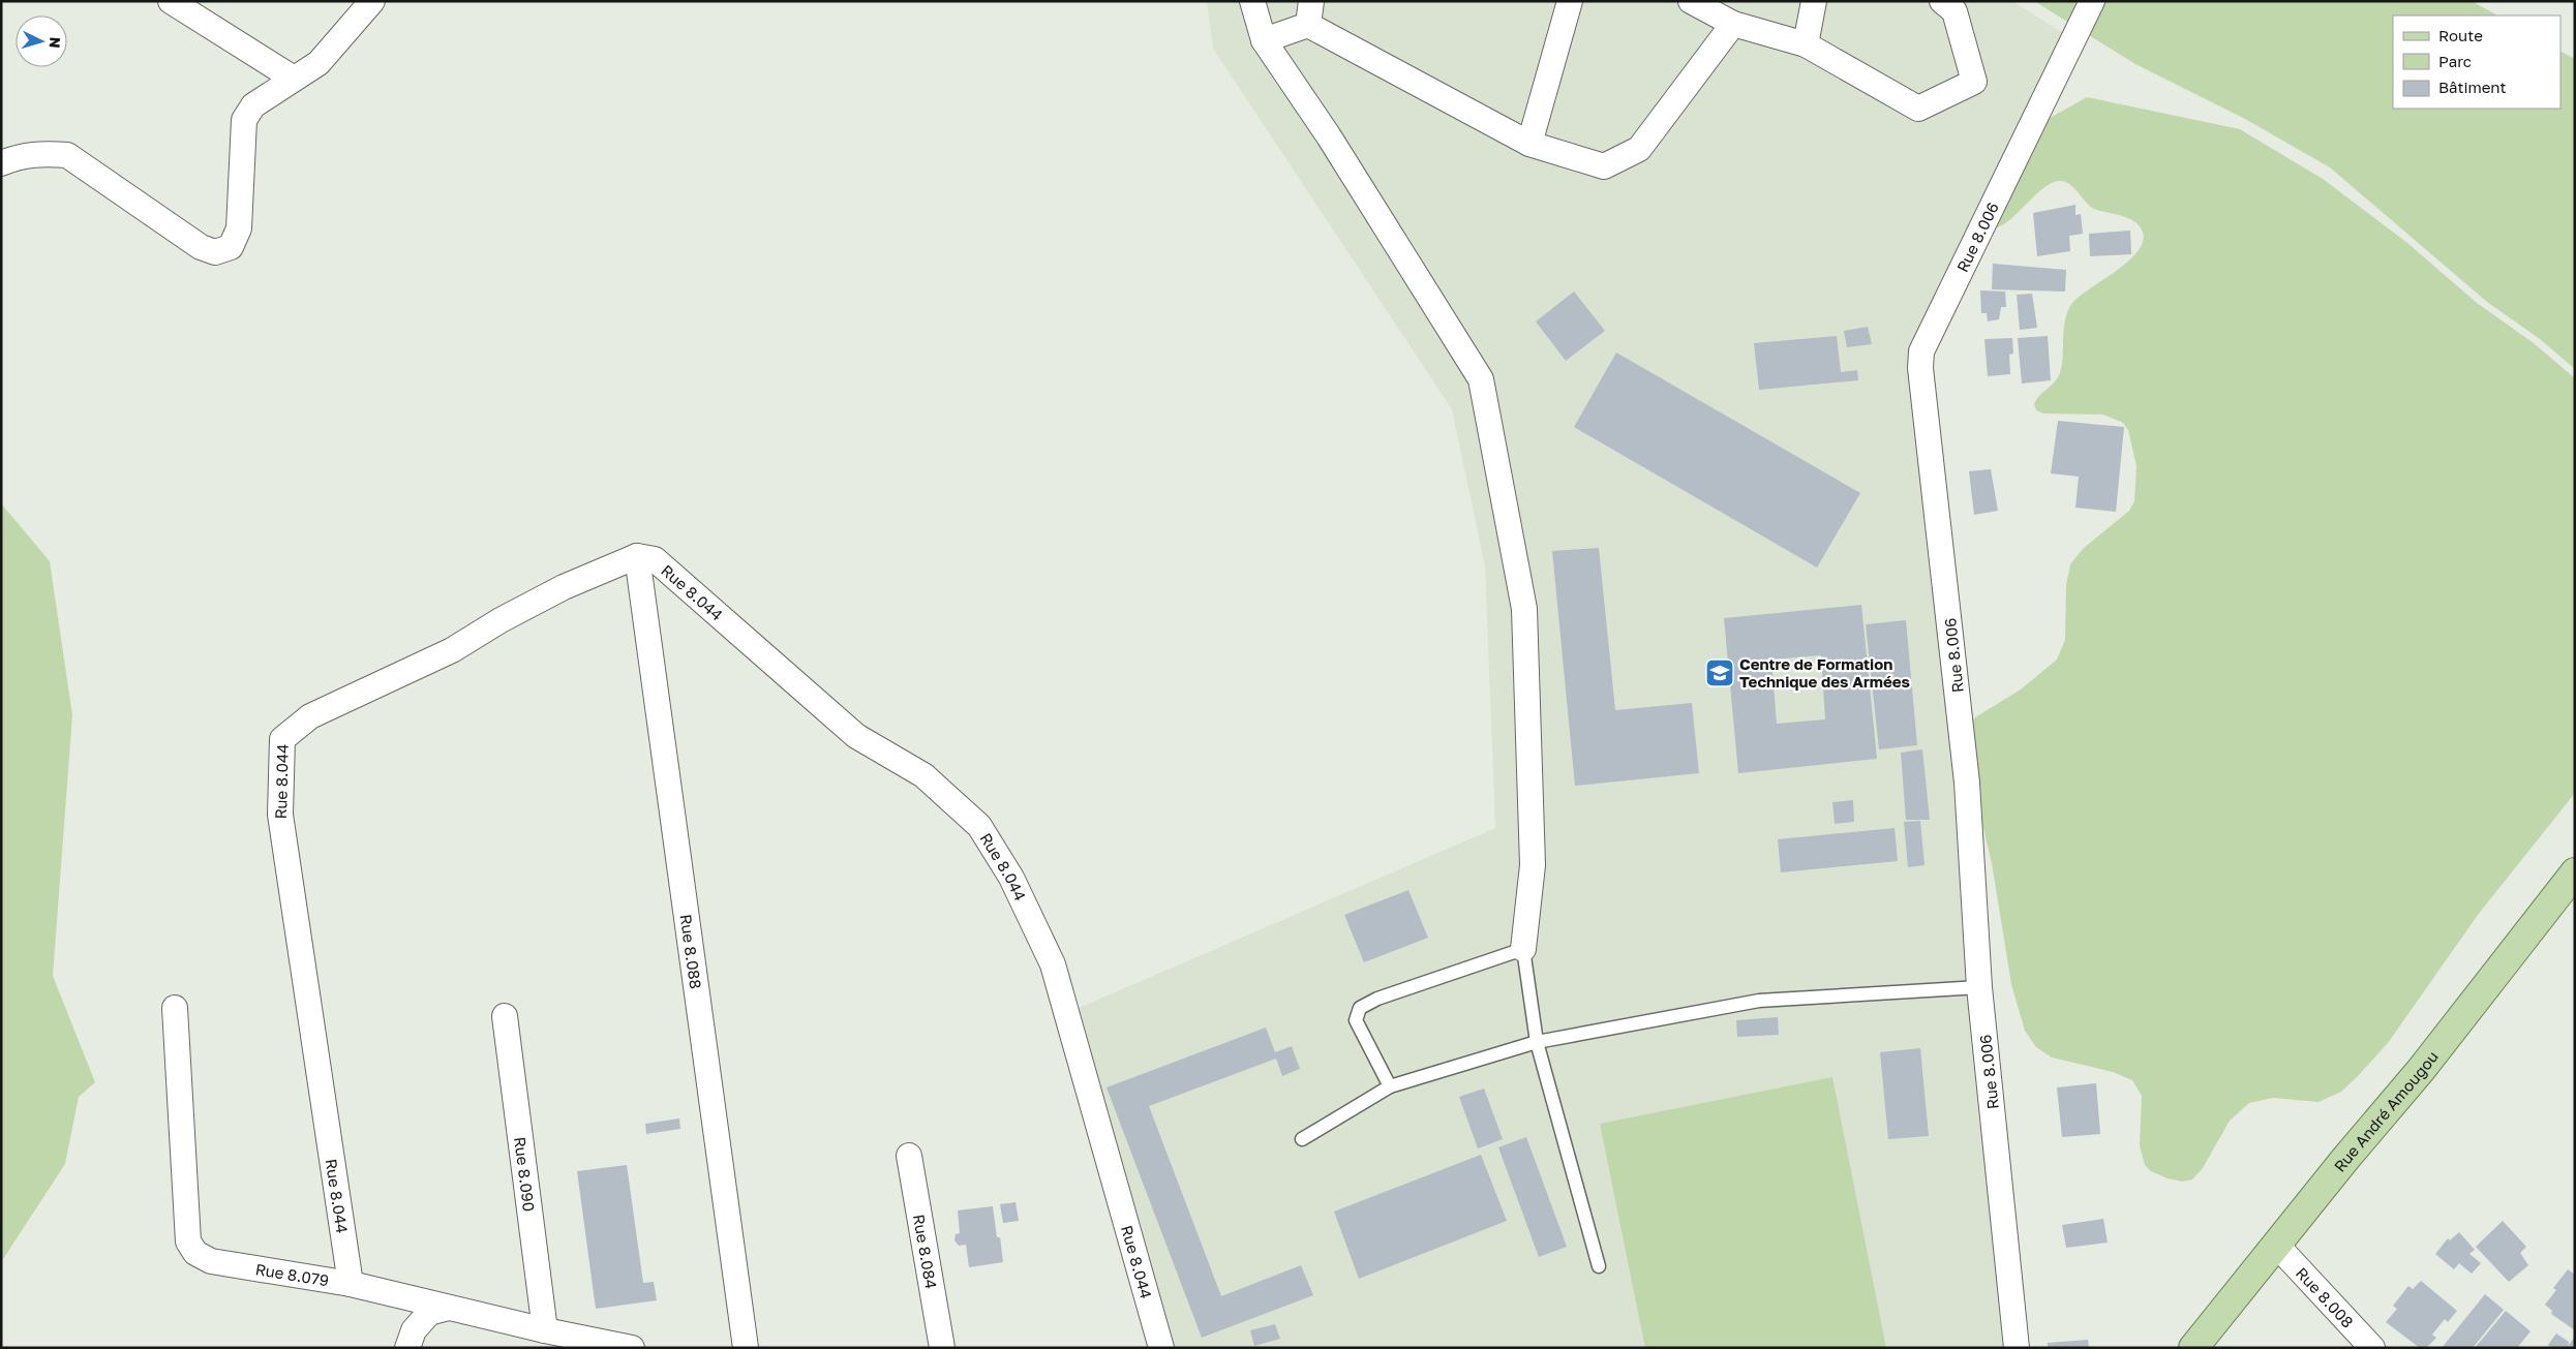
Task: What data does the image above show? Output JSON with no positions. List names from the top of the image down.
{
  "streets": {
    "main road": ["Rue André Amougou"],
    "street": [
      "Rue 8.006",
      "Rue 8.044",
      "Rue 8.088",
      "Rue 8.090",
      "Rue 8.084",
      "Rue 8.079",
      "Rue 8.008"
    ]
  },
  "crossings": [
    ["Rue 8.044", "Rue 8.088"],
    ["Rue 8.044", "Rue 8.079"],
    ["Rue André Amougou", "Rue 8.008"],
    ["Rue 8.090", "Rue 8.079"]
  ],
  "places": {
    "school or university": ["Centre de Formation Technique des Armées"]
  },
  "legend": ["Route", "Parc", "Bâtiment"],
  "north": "right"
}
